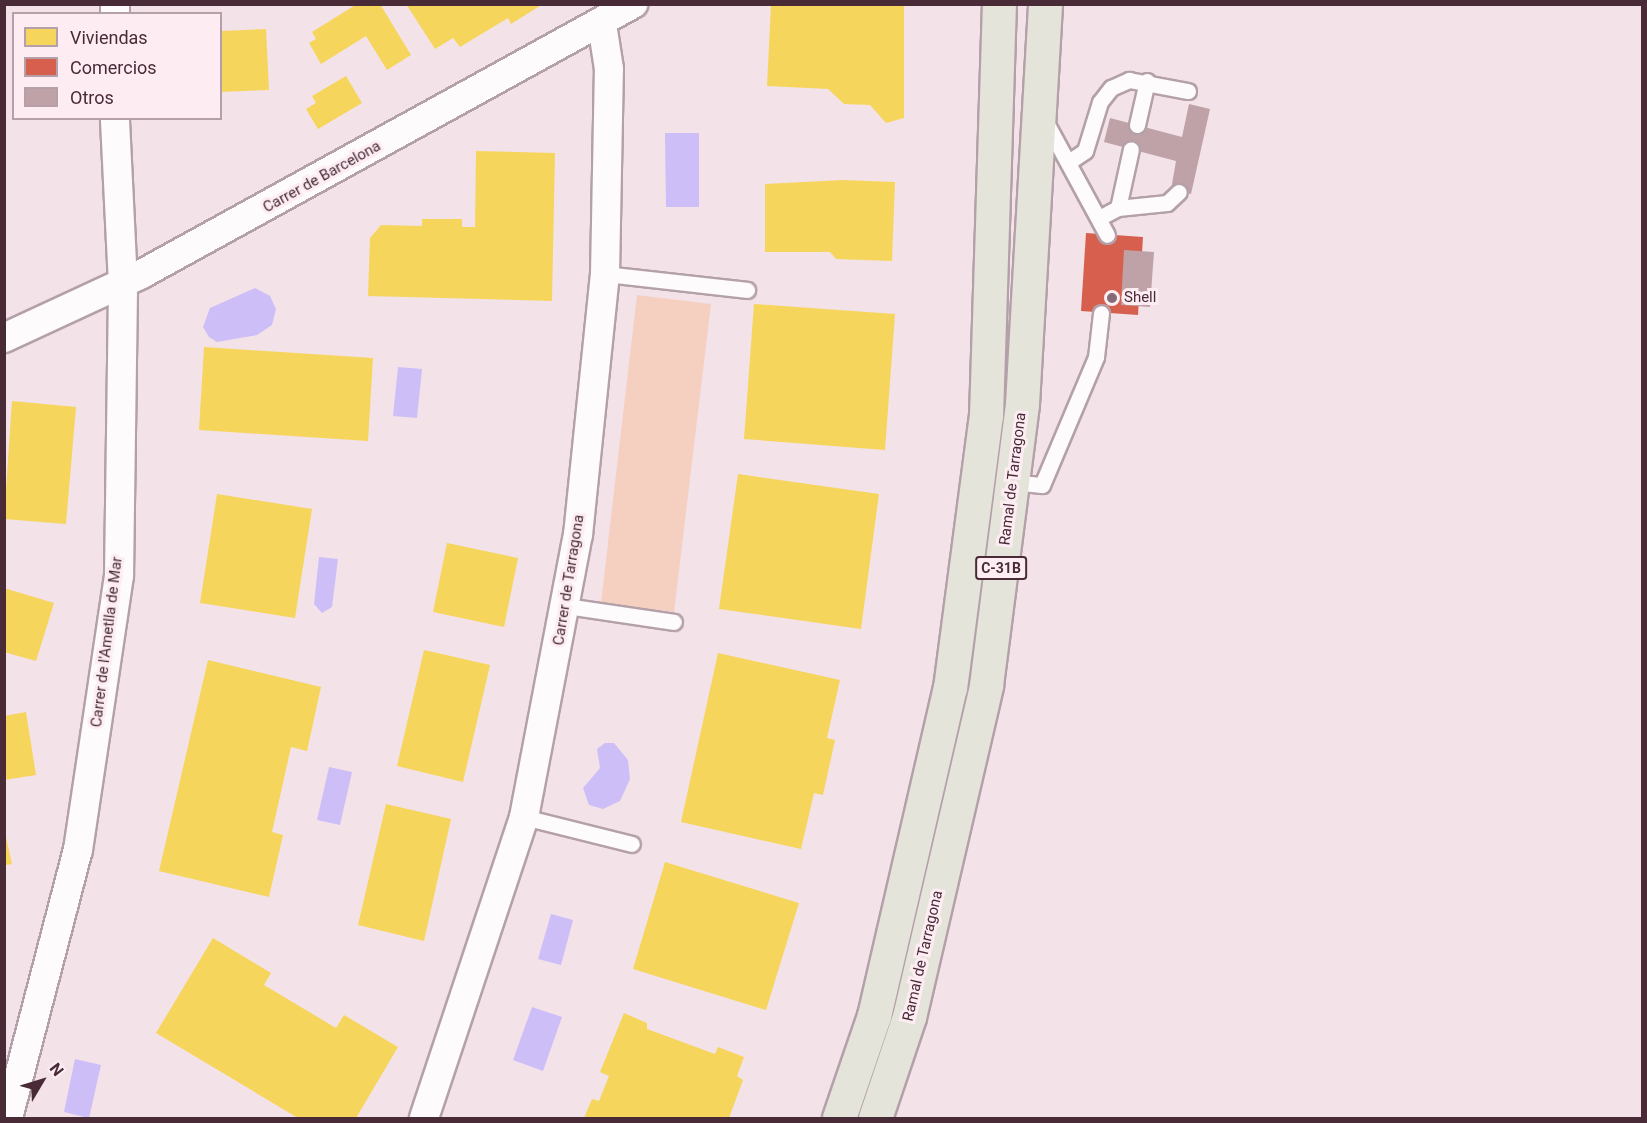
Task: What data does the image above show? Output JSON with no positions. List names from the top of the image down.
{
  "streets": {
    "main road": ["Ramal de Tarragona", "C-31B"],
    "street": ["Carrer de Barcelona", "Carrer de Tarragona", "Carrer de l'Ametlla de Mar"]
  },
  "crossings": [
    ["Carrer de Barcelona", "Carrer de Tarragona"],
    ["Carrer de Barcelona", "Carrer de l'Ametlla de Mar"]
  ],
  "places": ["Shell"],
  "legend": ["Viviendas", "Comercios", "Otros"],
  "north": "top right"
}
